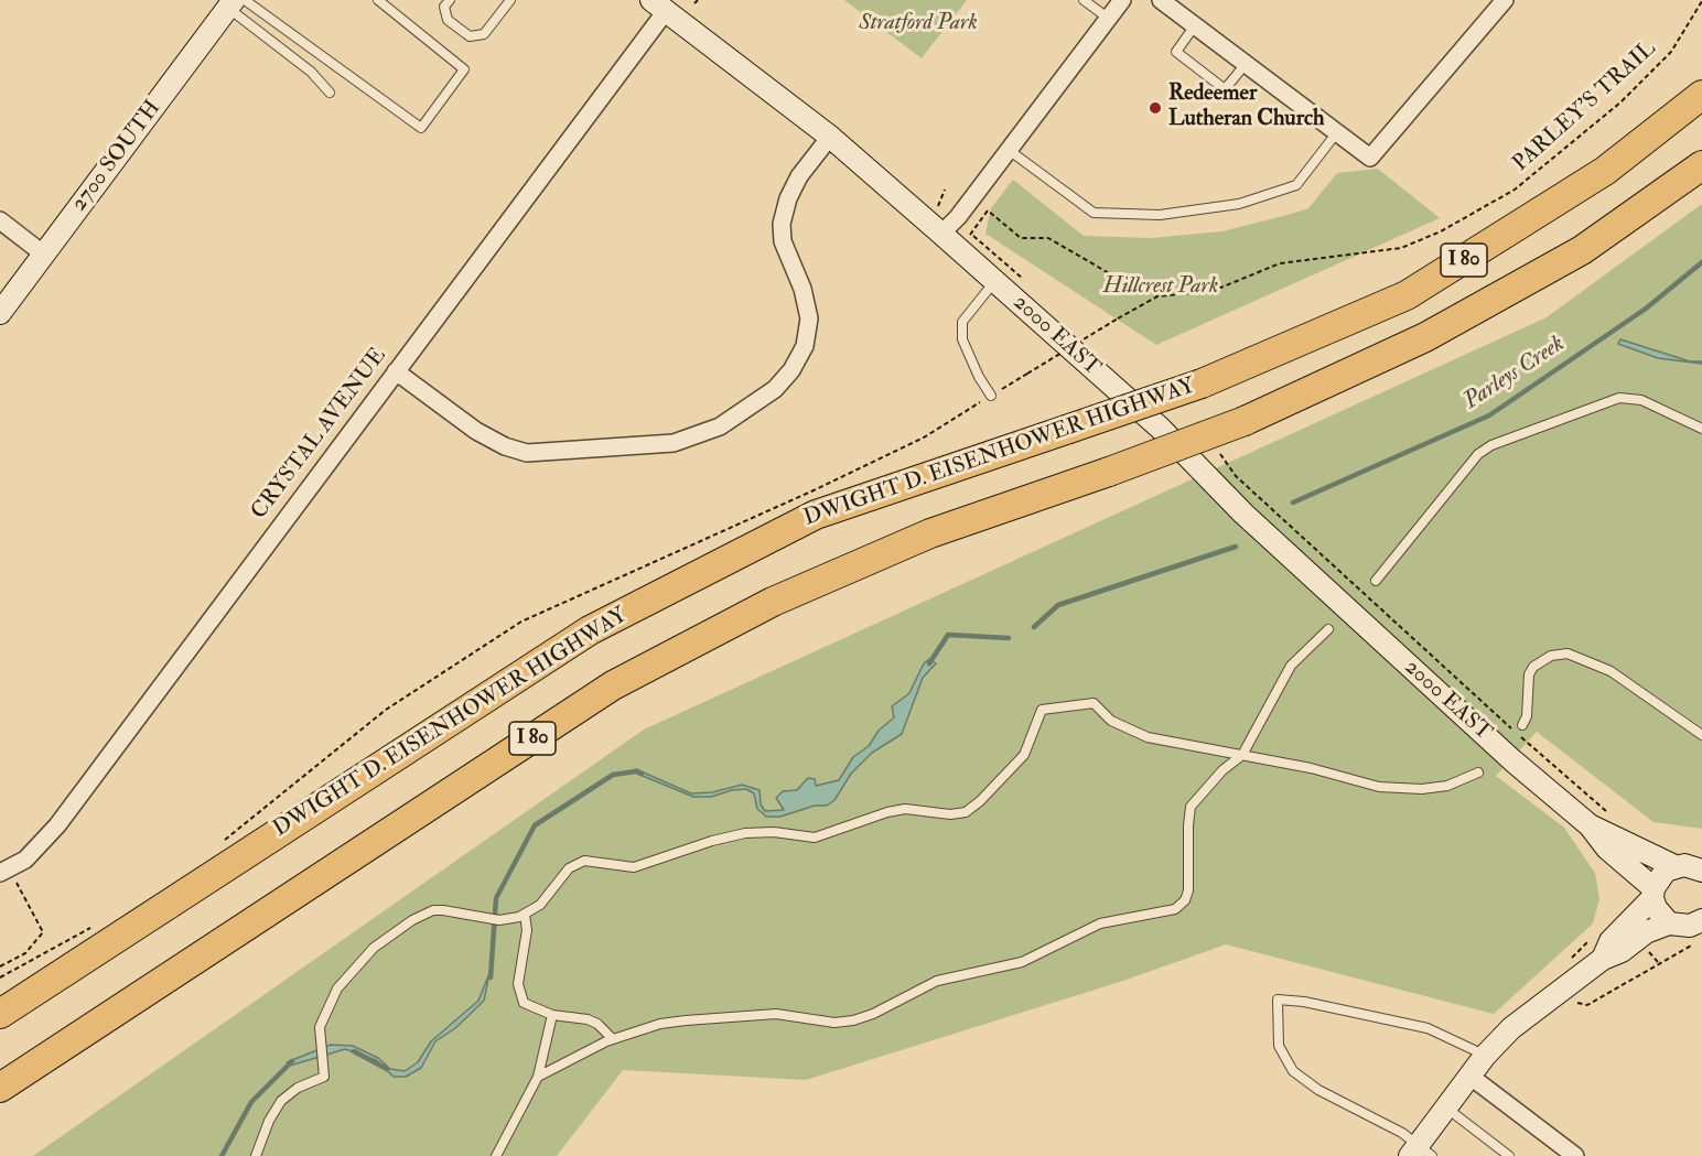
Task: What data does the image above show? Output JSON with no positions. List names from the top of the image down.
{
  "streets": {
    "highway": ["I 80", "DWIGHT D. EISENHOWER HIGHWAY"],
    "street": ["2700 SOUTH", "2000 EAST", "CRYSTAL AVENUE"],
    "path": ["PARLEY'S TRAIL"]
  },
  "crossings": [
    ["2000 EAST", "CRYSTAL AVENUE"]
  ],
  "water": ["Parleys Creek"],
  "parks": ["Stratford Park", "Hillcrest Park"],
  "places": ["Redeemer Lutheran Church"]
}
